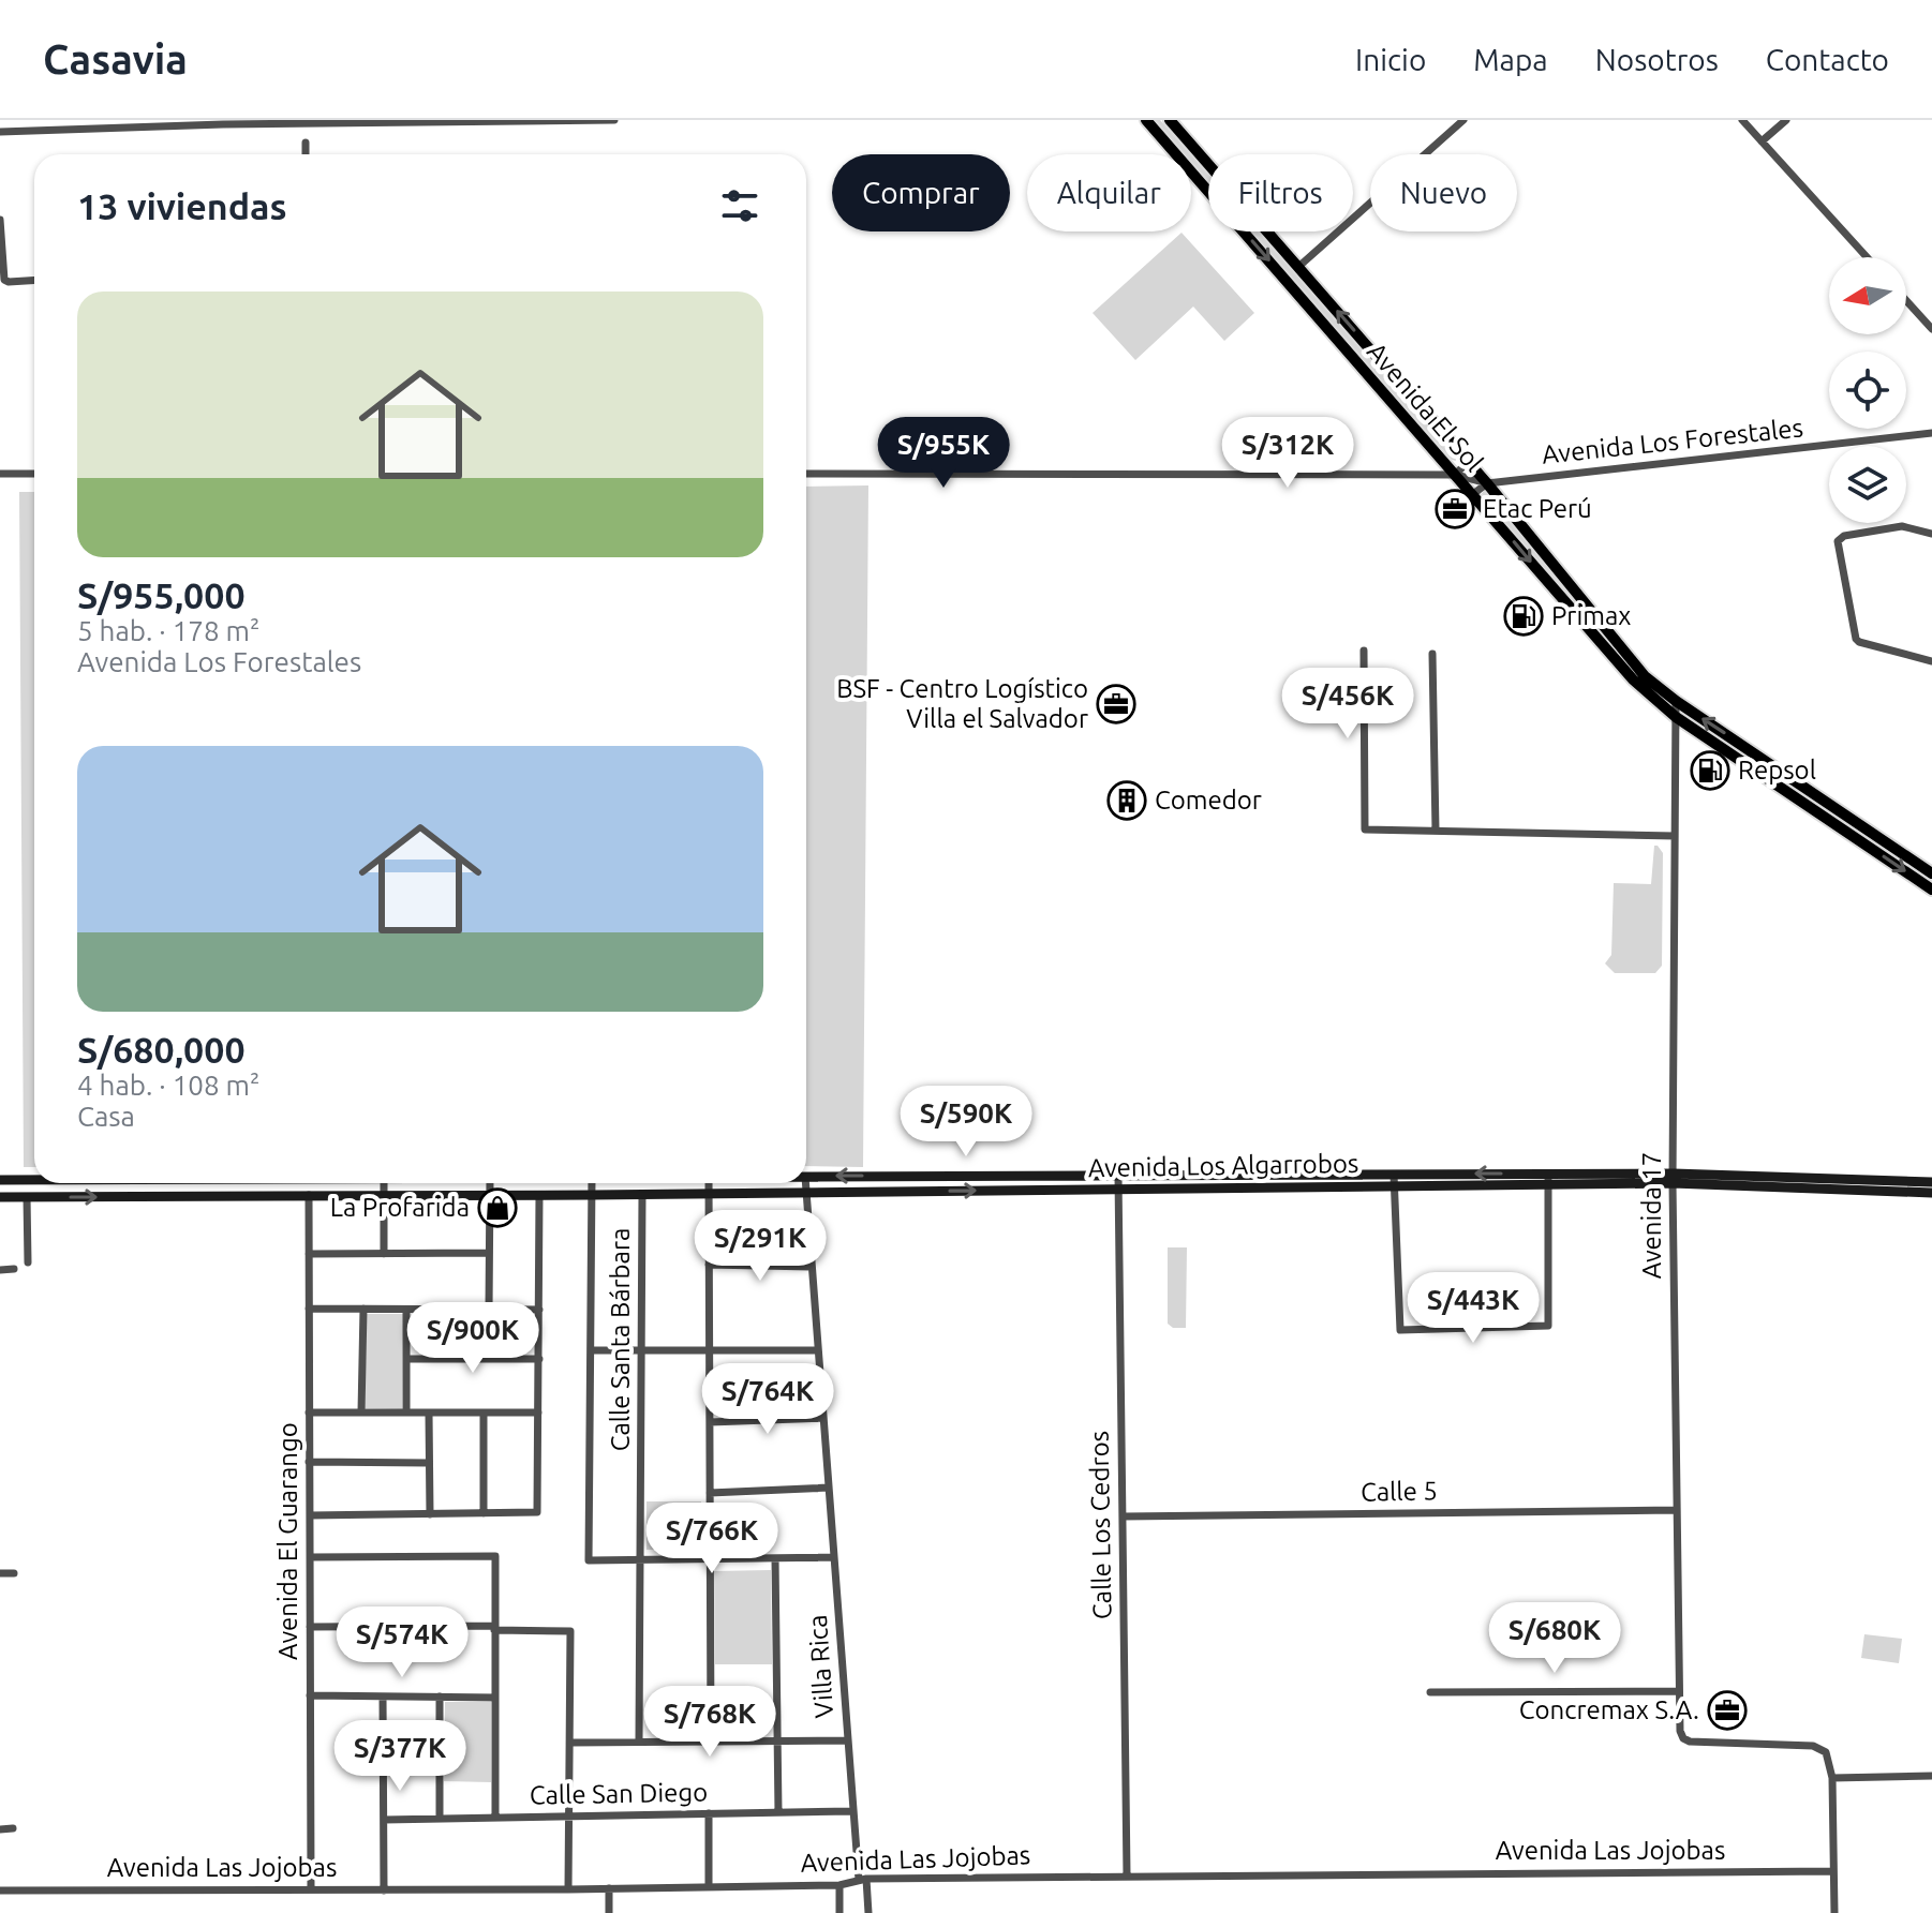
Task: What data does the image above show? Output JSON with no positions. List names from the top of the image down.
{
  "streets": {
    "main road": ["Avenida El Sol"],
    "street": [
      "Avenida Los Forestales",
      "Avenida Los Algarrobos",
      "Avenida 17",
      "Calle Santa Bárbara",
      "Calle 5",
      "Calle Los Cedros",
      "Avenida El Guarango",
      "Villa Rica",
      "Calle San Diego",
      "Avenida Las Jojobas"
    ]
  },
  "crossings": [
    ["Avenida El Sol", "Avenida Los Forestales"],
    ["Avenida El Sol", "Avenida 17"],
    ["Avenida Los Algarrobos", "Avenida 17"],
    ["Avenida Los Algarrobos", "Calle Santa Bárbara"],
    ["Avenida Los Algarrobos", "Calle Los Cedros"],
    ["Avenida Los Algarrobos", "Avenida El Guarango"],
    ["Avenida Los Algarrobos", "Villa Rica"],
    ["Avenida 17", "Calle 5"],
    ["Calle 5", "Calle Los Cedros"],
    ["Calle Los Cedros", "Avenida Las Jojobas"],
    ["Avenida El Guarango", "Avenida Las Jojobas"],
    ["Villa Rica", "Calle San Diego"],
    ["Villa Rica", "Avenida Las Jojobas"]
  ],
  "places": {
    "office": ["Etac Perú", "BSF - Centro Logístico Villa el Salvador", "Concremax S.A."],
    "fuel station": ["Primax", "Repsol"],
    "building": ["Comedor"],
    "shop": ["La Profarida"]
  },
  "north": "left",
  "page": {
    "header": "Casavia",
    "nav": [
      "Inicio",
      "Mapa",
      "Nosotros",
      "Contacto"
    ],
    "chip": [
      "Comprar",
      "Alquilar",
      "Filtros",
      "Nuevo"
    ],
    "heading": "13 viviendas",
    "list": [
      {
        "name": "S/955,000",
        "note": "5 hab. · 178 m² · Avenida Los Forestales"
      },
      {
        "name": "S/680,000",
        "note": "4 hab. · 108 m² · Casa"
      }
    ],
    "price": [
      "S/955K",
      "S/312K",
      "S/456K",
      "S/590K",
      "S/291K",
      "S/443K",
      "S/900K",
      "S/764K",
      "S/766K",
      "S/680K",
      "S/574K",
      "S/768K",
      "S/377K"
    ]
  }
}
